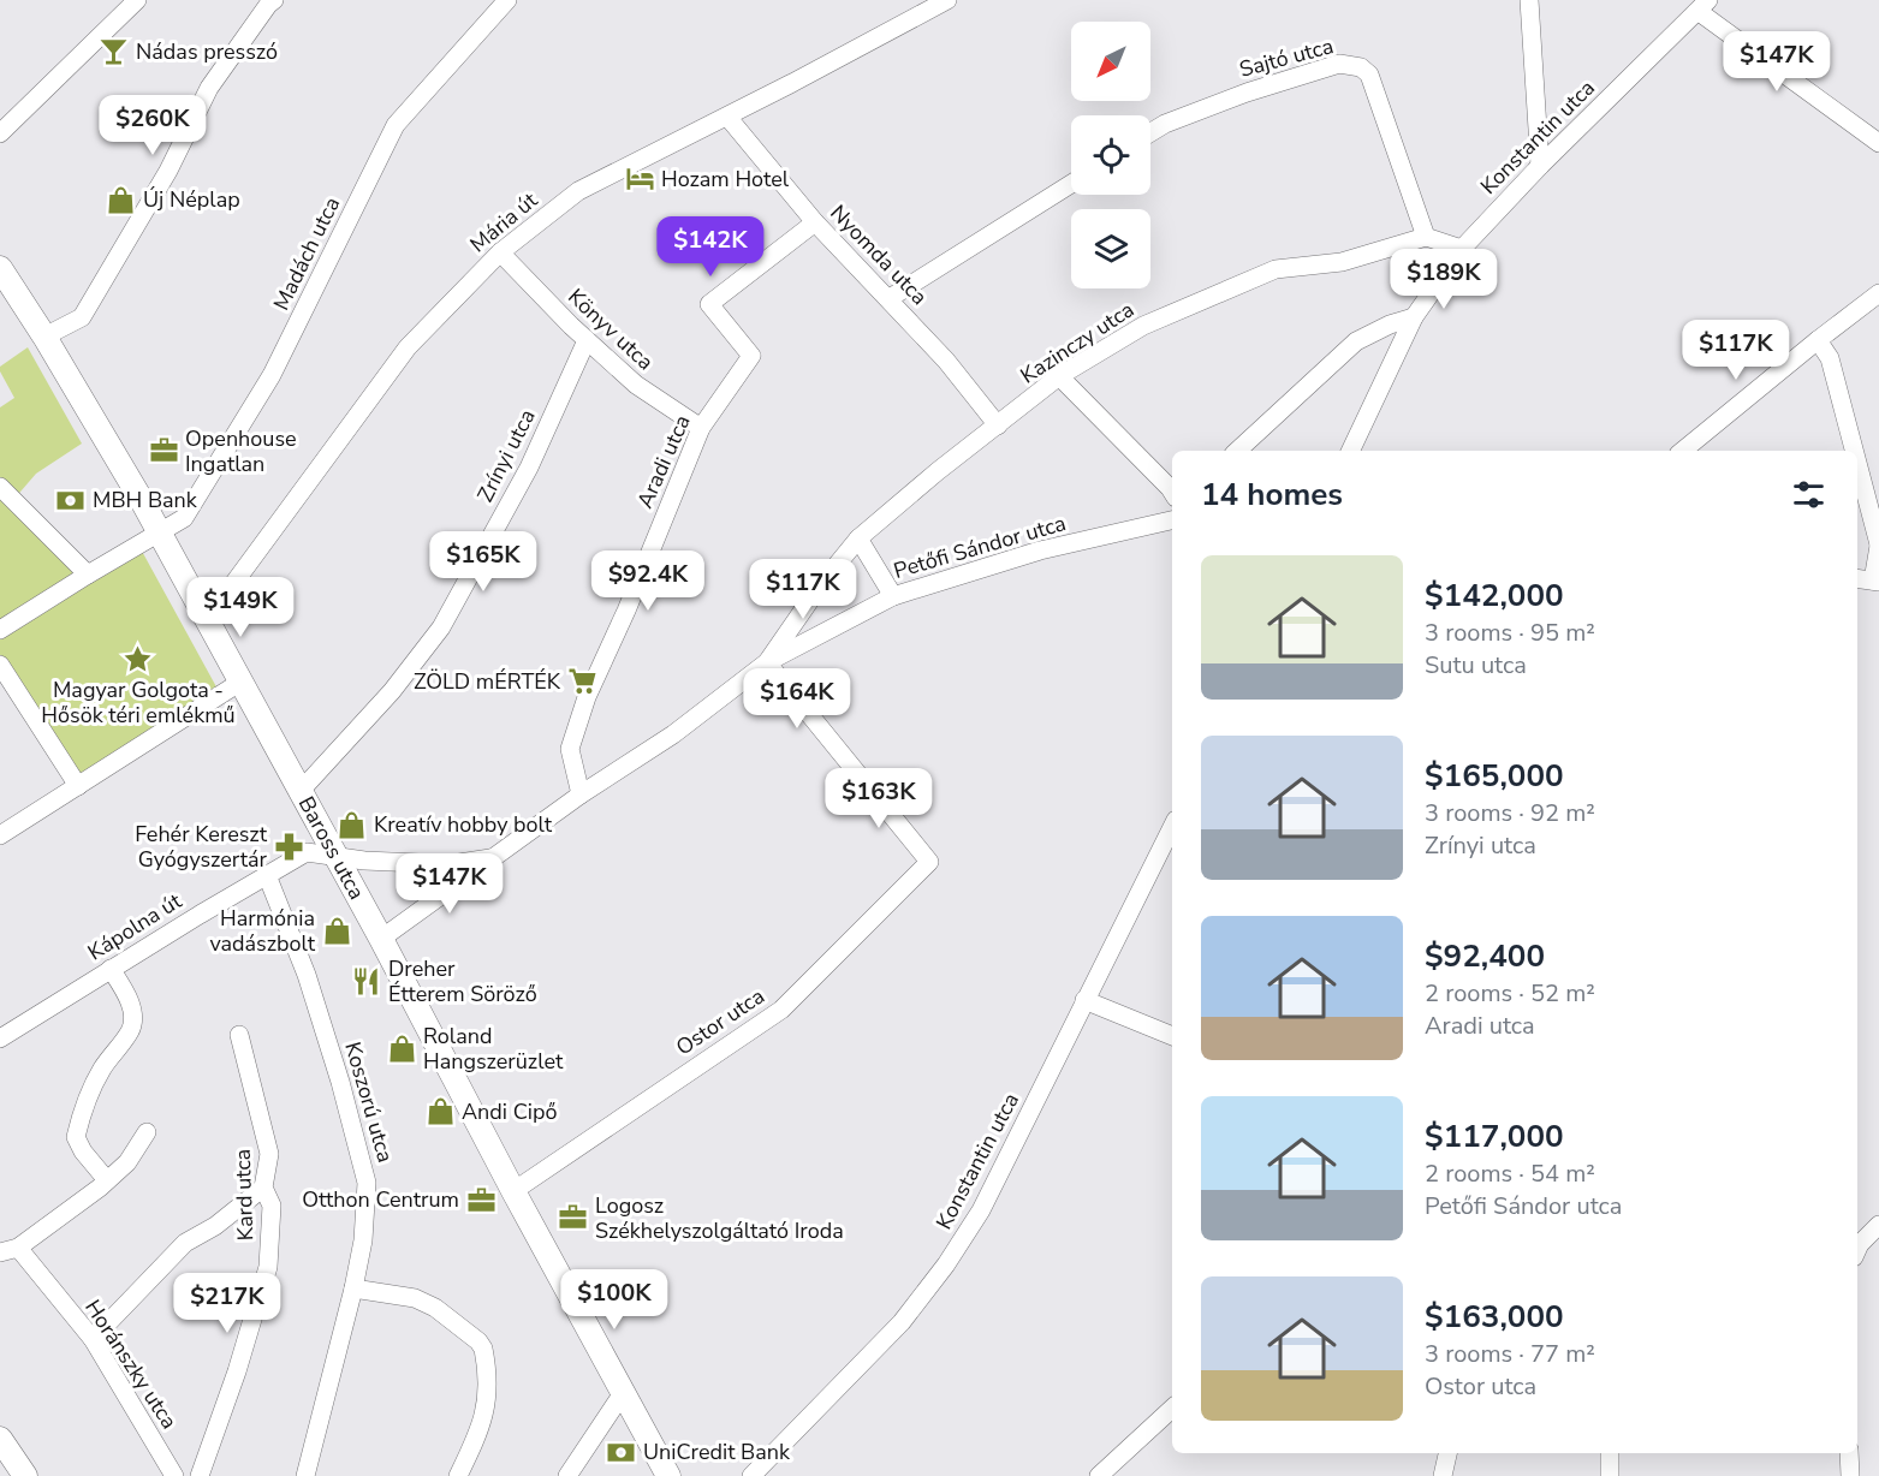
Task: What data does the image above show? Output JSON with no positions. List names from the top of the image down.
{
  "streets": {
    "street": [
      "Sajtó utca",
      "Konstantin utca",
      "Mária út",
      "Madách utca",
      "Nyomda utca",
      "Könyv utca",
      "Kazinczy utca",
      "Zrínyi utca",
      "Aradi utca",
      "Petőfi Sándor utca",
      "Baross utca",
      "Kápolna út",
      "Ostor utca",
      "Koszorú utca",
      "Kard utca",
      "Horánszky utca"
    ]
  },
  "crossings": [
    ["Sajtó utca", "Kazinczy utca"],
    ["Mária út", "Nyomda utca"],
    ["Mária út", "Könyv utca"],
    ["Mária út", "Baross utca"],
    ["Madách utca", "Baross utca"],
    ["Nyomda utca", "Kazinczy utca"],
    ["Nyomda utca", "Aradi utca"],
    ["Könyv utca", "Zrínyi utca"],
    ["Könyv utca", "Aradi utca"],
    ["Kazinczy utca", "Petőfi Sándor utca"],
    ["Zrínyi utca", "Baross utca"],
    ["Aradi utca", "Petőfi Sándor utca"],
    ["Petőfi Sándor utca", "Baross utca"],
    ["Petőfi Sándor utca", "Kápolna út"],
    ["Petőfi Sándor utca", "Ostor utca"],
    ["Baross utca", "Kápolna út"],
    ["Baross utca", "Ostor utca"],
    ["Kápolna út", "Koszorú utca"]
  ],
  "places": {
    "bar": ["Nádas presszó"],
    "hotel": ["Hozam Hotel"],
    "shop": [
      "Új Néplap",
      "Kreatív hobby bolt",
      "Harmónia vadászbolt",
      "Roland Hangszerüzlet",
      "Andi Cipő"
    ],
    "office": ["Openhouse Ingatlan", "Otthon Centrum", "Logosz Székhelyszolgáltató Iroda"],
    "bank": ["MBH Bank", "UniCredit Bank"],
    "place": ["Magyar Golgota - Hősök téri emlékmű"],
    "supermarket": ["ZÖLD mÉRTÉK"],
    "pharmacy": ["Fehér Kereszt Gyógyszertár"],
    "restaurant": ["Dreher Étterem Söröző"]
  },
  "north": "bottom left",
  "page": {
    "price": [
      "$147K",
      "$260K",
      "$142K",
      "$189K",
      "$117K",
      "$165K",
      "$92.4K",
      "$117K",
      "$149K",
      "$164K",
      "$163K",
      "$147K",
      "$100K",
      "$217K"
    ],
    "heading": "14 homes",
    "list": [
      {
        "name": "$142,000",
        "note": "3 rooms · 95 m² · Sutu utca"
      },
      {
        "name": "$165,000",
        "note": "3 rooms · 92 m² · Zrínyi utca"
      },
      {
        "name": "$92,400",
        "note": "2 rooms · 52 m² · Aradi utca"
      },
      {
        "name": "$117,000",
        "note": "2 rooms · 54 m² · Petőfi Sándor utca"
      },
      {
        "name": "$163,000",
        "note": "3 rooms · 77 m² · Ostor utca"
      }
    ]
  }
}
